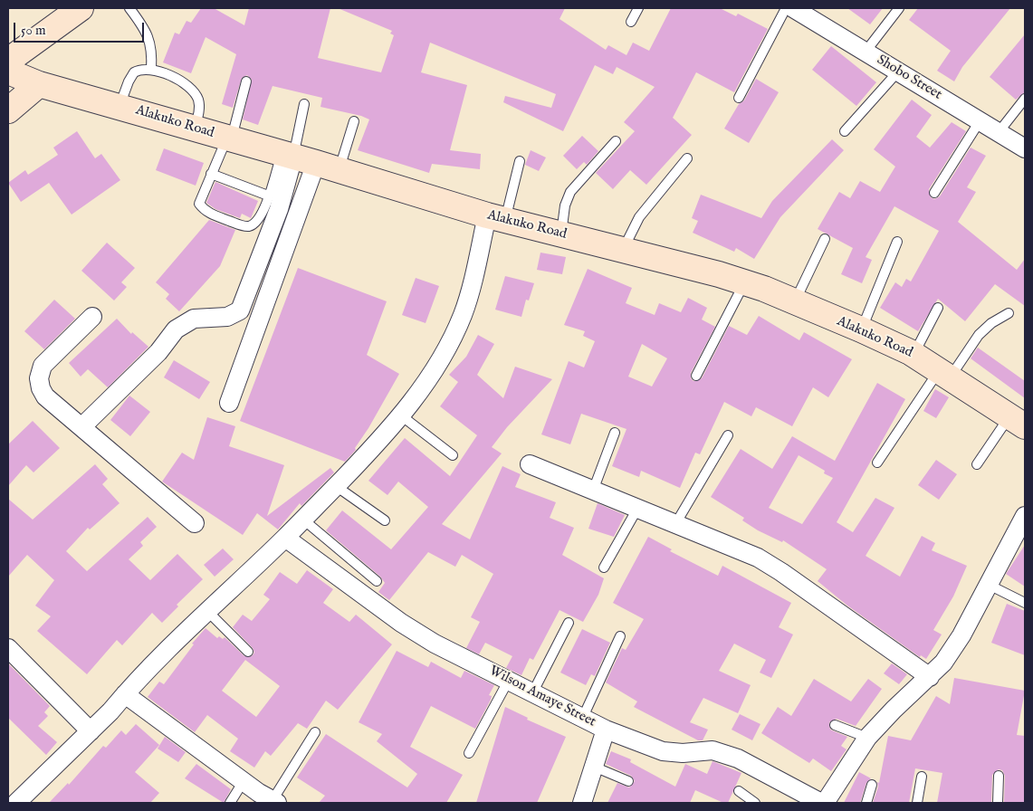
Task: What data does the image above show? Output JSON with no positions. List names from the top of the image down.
{
  "streets": {
    "main road": ["Alakuko Road"],
    "street": ["Shobo Street", "Wilson Amaye Street"]
  },
  "scale_bar": "50 m"
}
